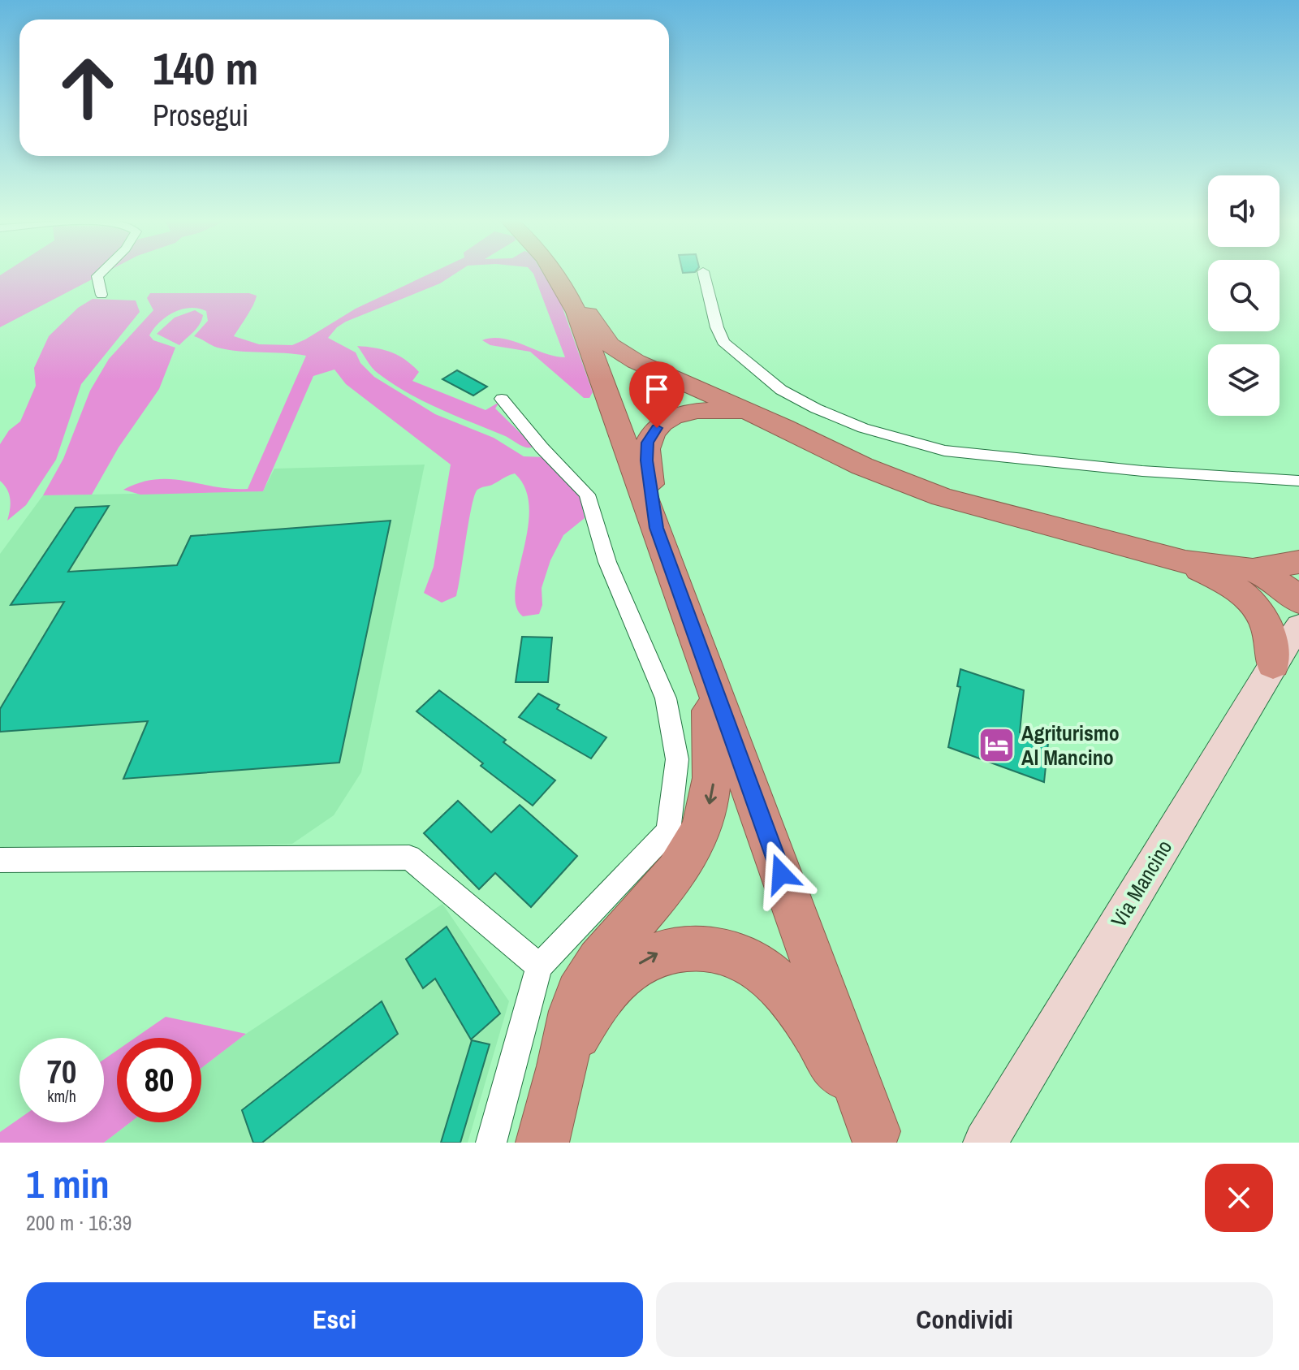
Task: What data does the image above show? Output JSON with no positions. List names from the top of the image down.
{
  "streets": {
    "main road": ["Via Mancino"]
  },
  "places": {
    "hotel": ["Agriturismo Al Mancino"]
  },
  "page": {
    "turn": ["140 m", "Prosegui"],
    "speed": "70 km/h",
    "limit": "80",
    "heading": ["1 min", "200 m · 16:39"],
    "buttons": ["Esci", "Condividi"]
  }
}
